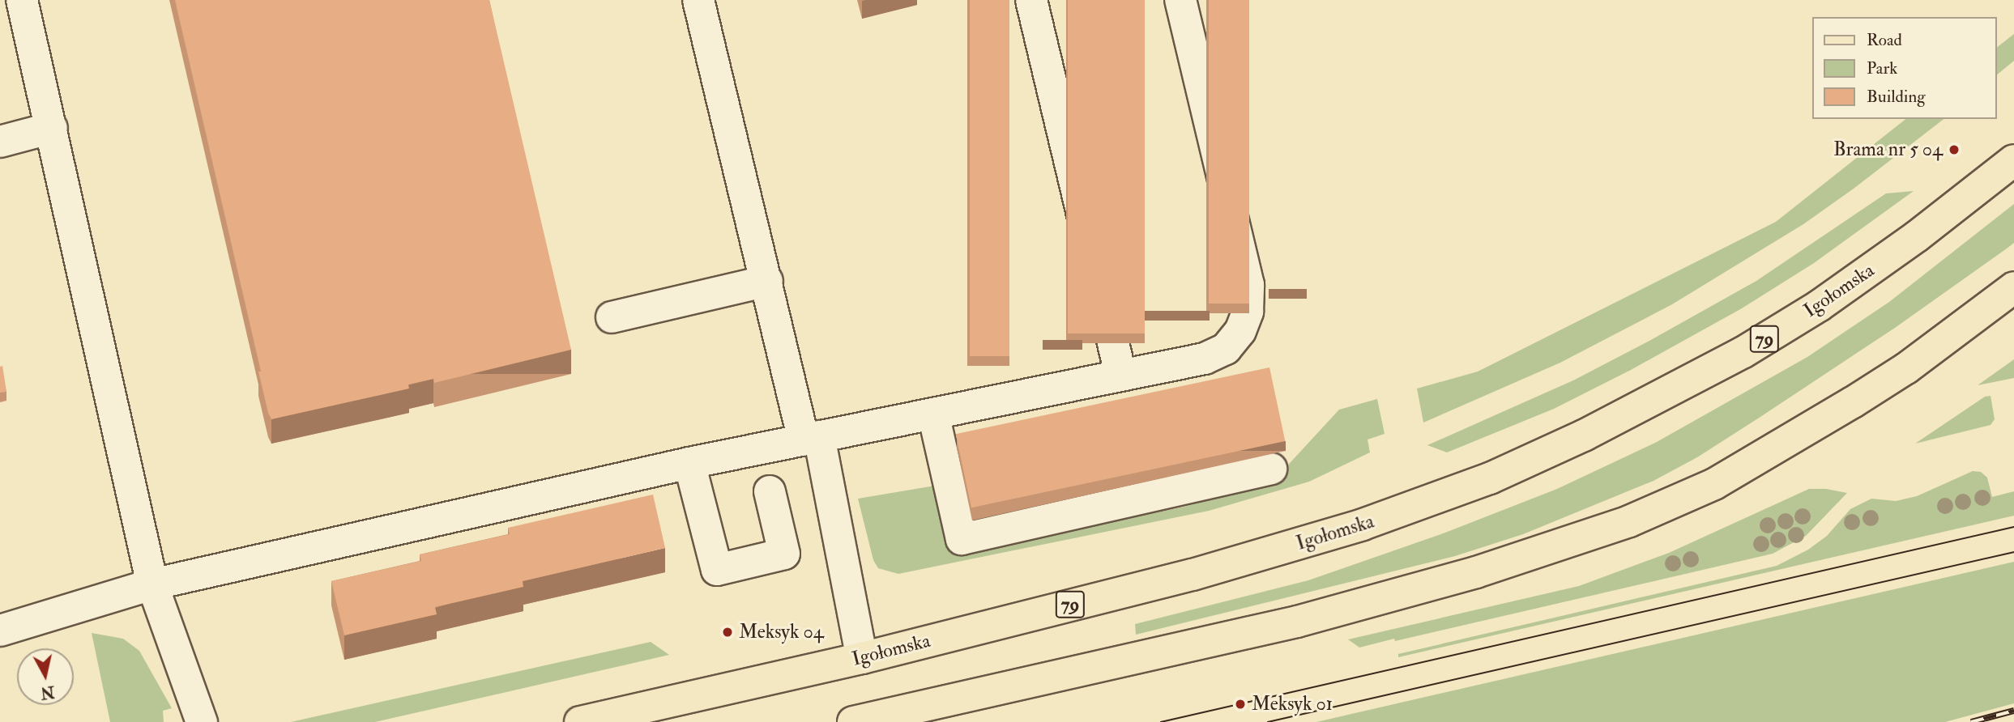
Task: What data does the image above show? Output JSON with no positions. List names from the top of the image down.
{
  "streets": {
    "main road": ["Igołomska", "79"]
  },
  "places": ["Brama nr 5 04", "Meksyk 04", "Meksyk 01"],
  "legend": ["Road", "Park", "Building"],
  "north": "bottom"
}
